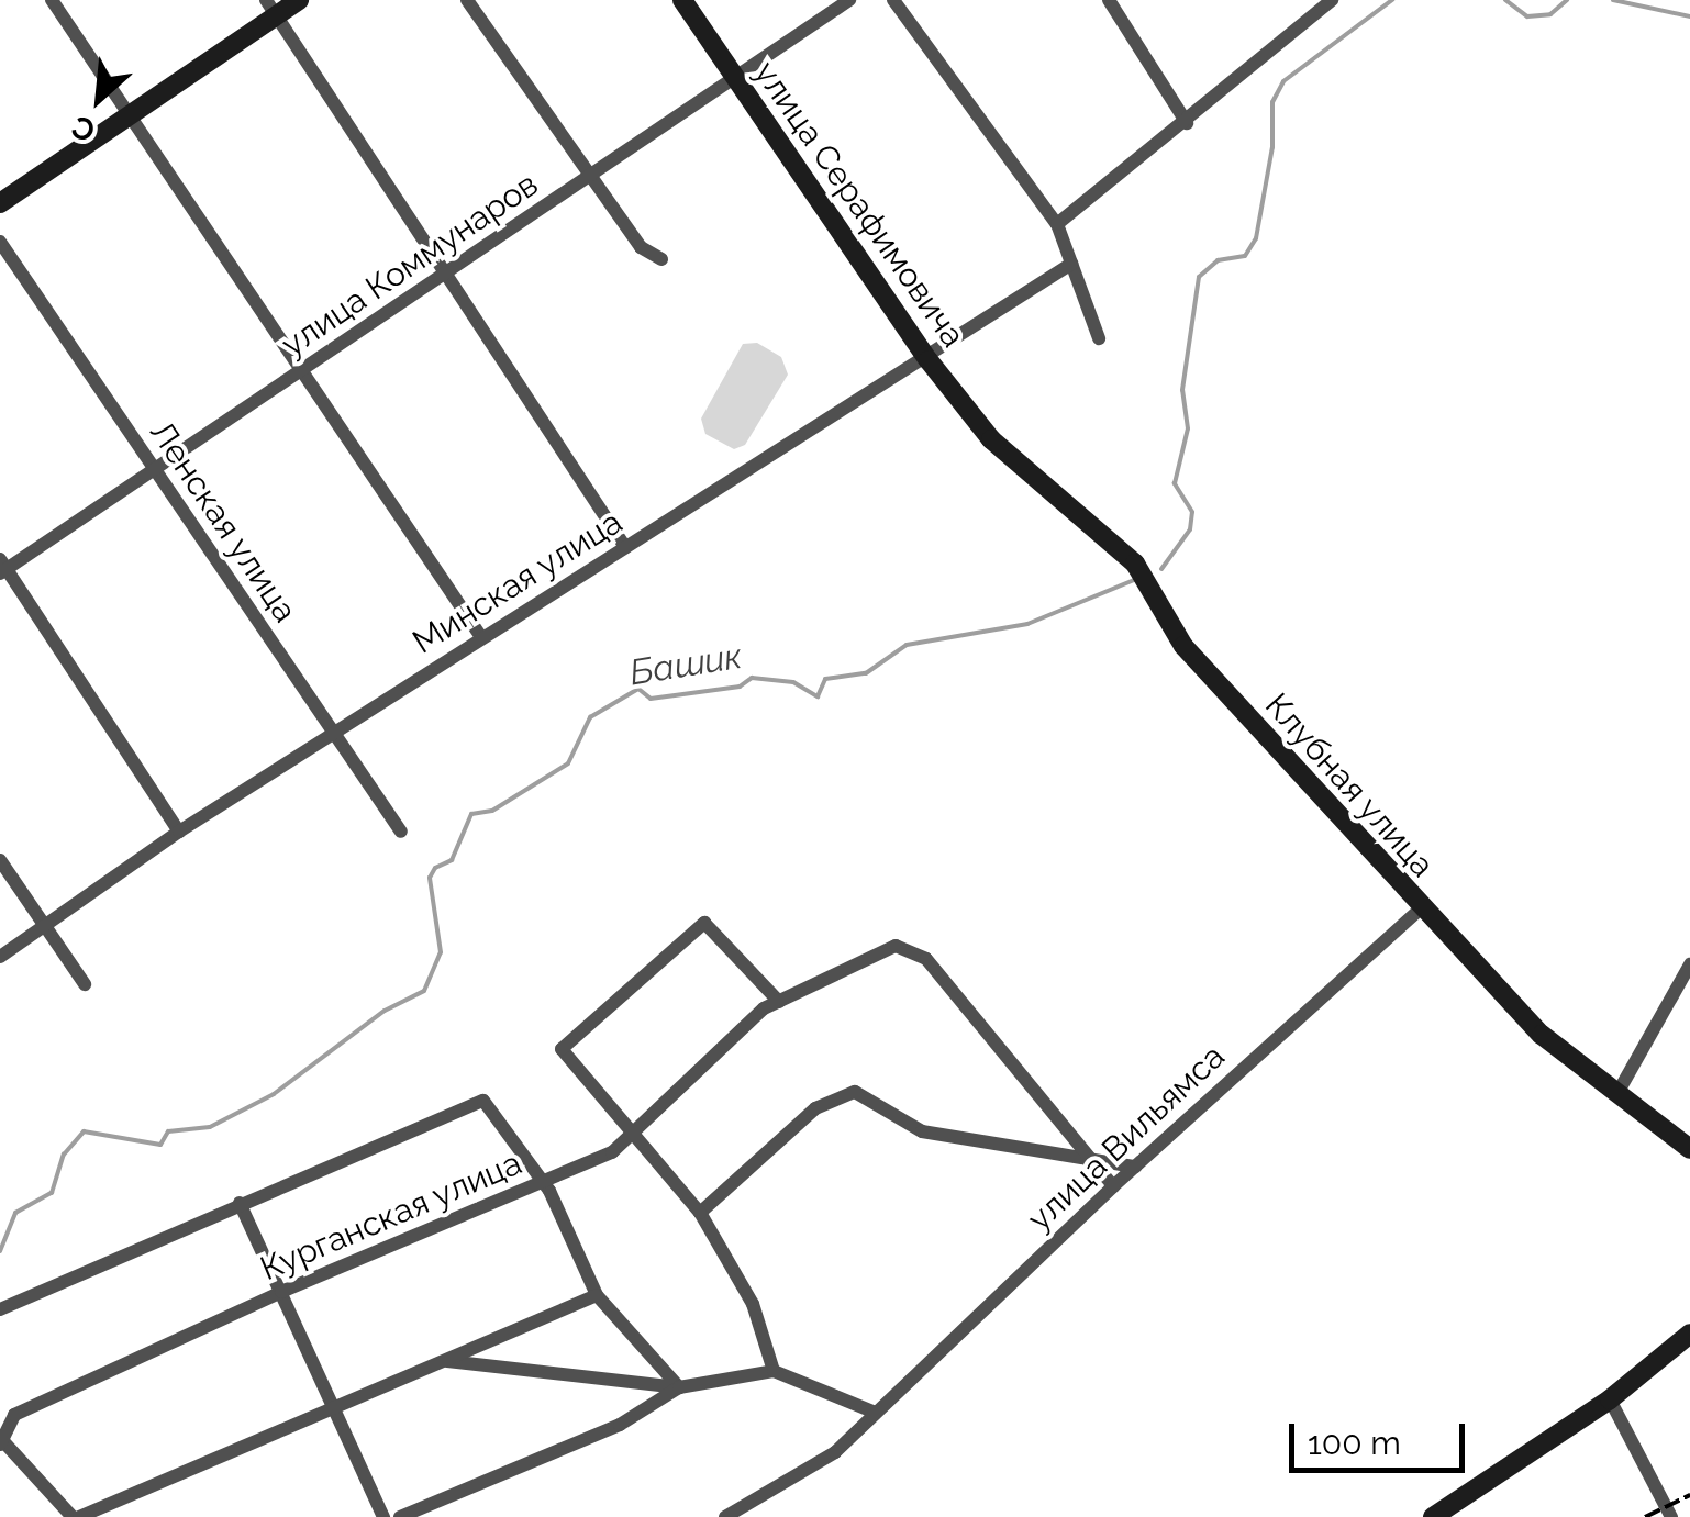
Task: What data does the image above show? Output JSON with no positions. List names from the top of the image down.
{
  "streets": {
    "street": [
      "улица Серафимовича",
      "улица Коммунаров",
      "Ленская улица",
      "Минская улица",
      "Клубная улица",
      "улица Вильямса",
      "Курганская улица"
    ]
  },
  "crossings": [
    ["улица Серафимовича", "улица Коммунаров"],
    ["улица Серафимовича", "Минская улица"],
    ["улица Серафимовича", "Клубная улица"],
    ["улица Коммунаров", "Ленская улица"],
    ["Ленская улица", "Минская улица"],
    ["Клубная улица", "улица Вильямса"]
  ],
  "water": ["Башик"],
  "scale_bar": "100 m",
  "north": "bottom left"
}
